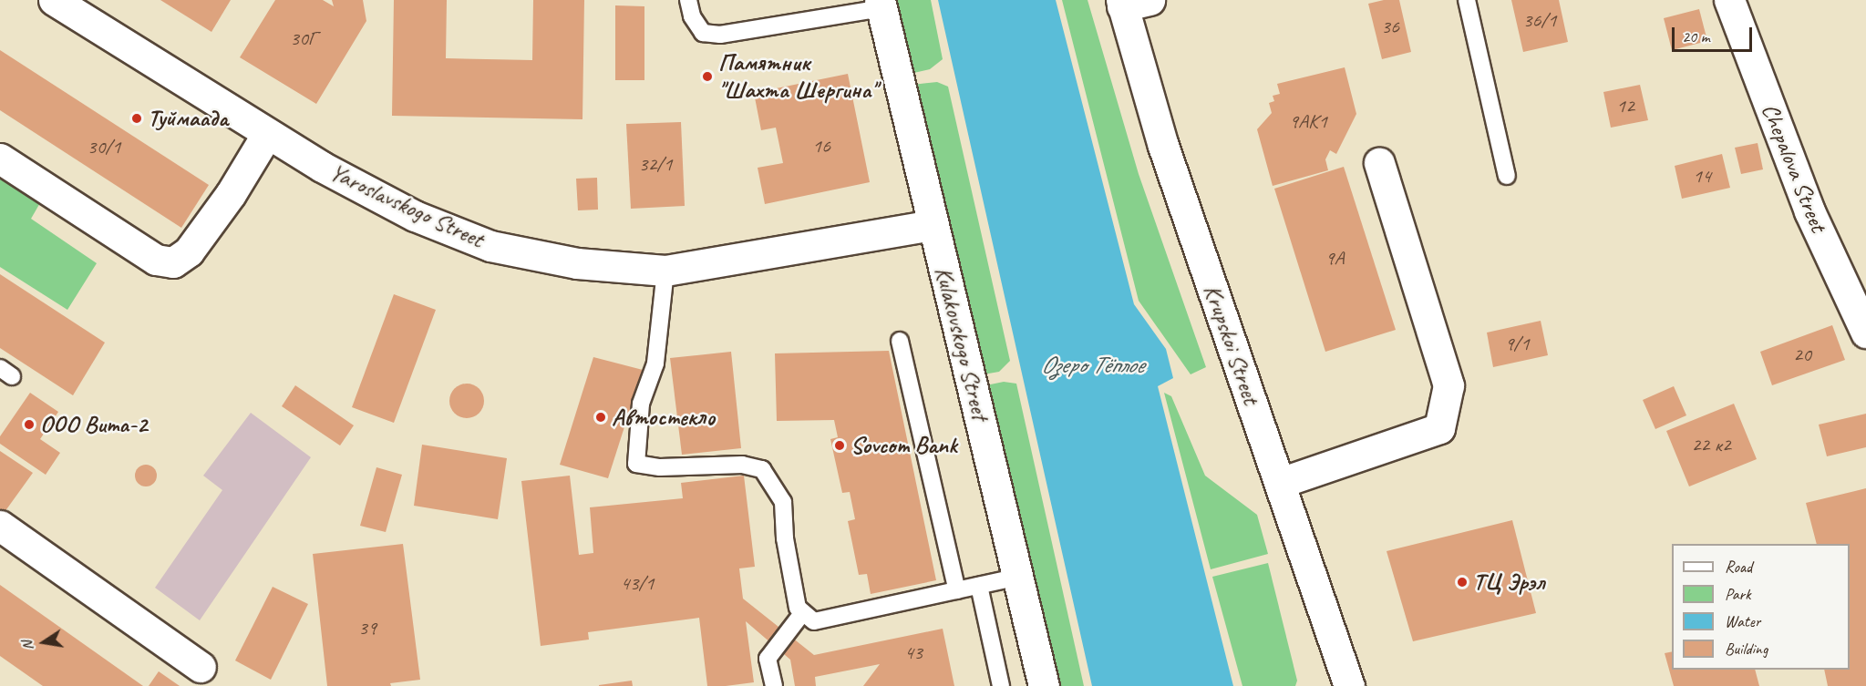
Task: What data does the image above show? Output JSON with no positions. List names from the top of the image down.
{
  "streets": {
    "street": [
      "Chepalova Street",
      "Yaroslavskogo Street",
      "Kulakovskogo Street",
      "Krupskoi Street"
    ]
  },
  "crossings": [
    ["Yaroslavskogo Street", "Kulakovskogo Street"]
  ],
  "water": ["Озеро Тёплое"],
  "places": [
    "Памятник \"Шахта Шергина\"",
    "Туймаада",
    "Автостекло",
    "ООО Вита-2",
    "Sovcom Bank",
    "ТЦ Эрэл"
  ],
  "house_numbers": [
    "36/1",
    "36",
    "30Г",
    "12",
    "9АК1",
    "16",
    "30/1",
    "32/1",
    "14",
    "9А",
    "9/1",
    "20",
    "22 к2",
    "43/1",
    "39",
    "43"
  ],
  "legend": [
    "Road",
    "Park",
    "Water",
    "Building"
  ],
  "scale_bar": "20 m",
  "north": "left"
}
